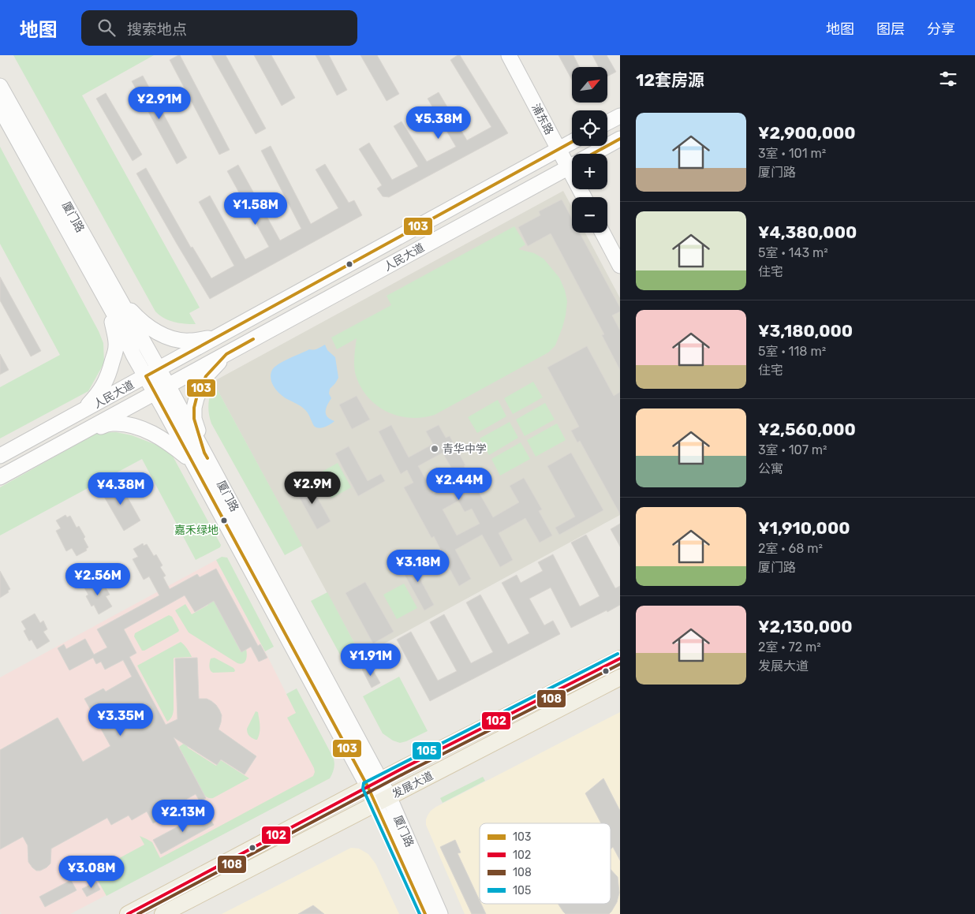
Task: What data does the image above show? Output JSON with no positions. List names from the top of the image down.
{
  "streets": {
    "main road": ["发展大道"],
    "street": ["浦东路", "厦门路", "人民大道"]
  },
  "crossings": [
    ["浦东路", "人民大道"],
    ["厦门路", "人民大道"],
    ["厦门路", "发展大道"]
  ],
  "parks": ["嘉禾绿地"],
  "places": ["青华中学"],
  "lines": [
    "transit line 103",
    "transit line 105",
    "transit line 102",
    "transit line 108"
  ],
  "legend": [
    "103",
    "102",
    "108",
    "105"
  ],
  "north": "top right",
  "page": {
    "header": "地图",
    "search": "搜索地点",
    "nav": ["地图", "图层", "分享"],
    "heading": "12套房源",
    "map_buttons": ["+", "−"],
    "price": [
      "¥2.91M",
      "¥5.38M",
      "¥1.58M",
      "¥2.44M",
      "¥2.9M",
      "¥4.38M",
      "¥3.18M",
      "¥2.56M",
      "¥1.91M",
      "¥3.35M",
      "¥2.13M",
      "¥3.08M"
    ],
    "list": [
      {
        "name": "¥2,900,000",
        "note": "3室 · 101 m² · 厦门路"
      },
      {
        "name": "¥4,380,000",
        "note": "5室 · 143 m² · 住宅"
      },
      {
        "name": "¥3,180,000",
        "note": "5室 · 118 m² · 住宅"
      },
      {
        "name": "¥2,560,000",
        "note": "3室 · 107 m² · 公寓"
      },
      {
        "name": "¥1,910,000",
        "note": "2室 · 68 m² · 厦门路"
      },
      {
        "name": "¥2,130,000",
        "note": "2室 · 72 m² · 发展大道"
      }
    ]
  }
}
